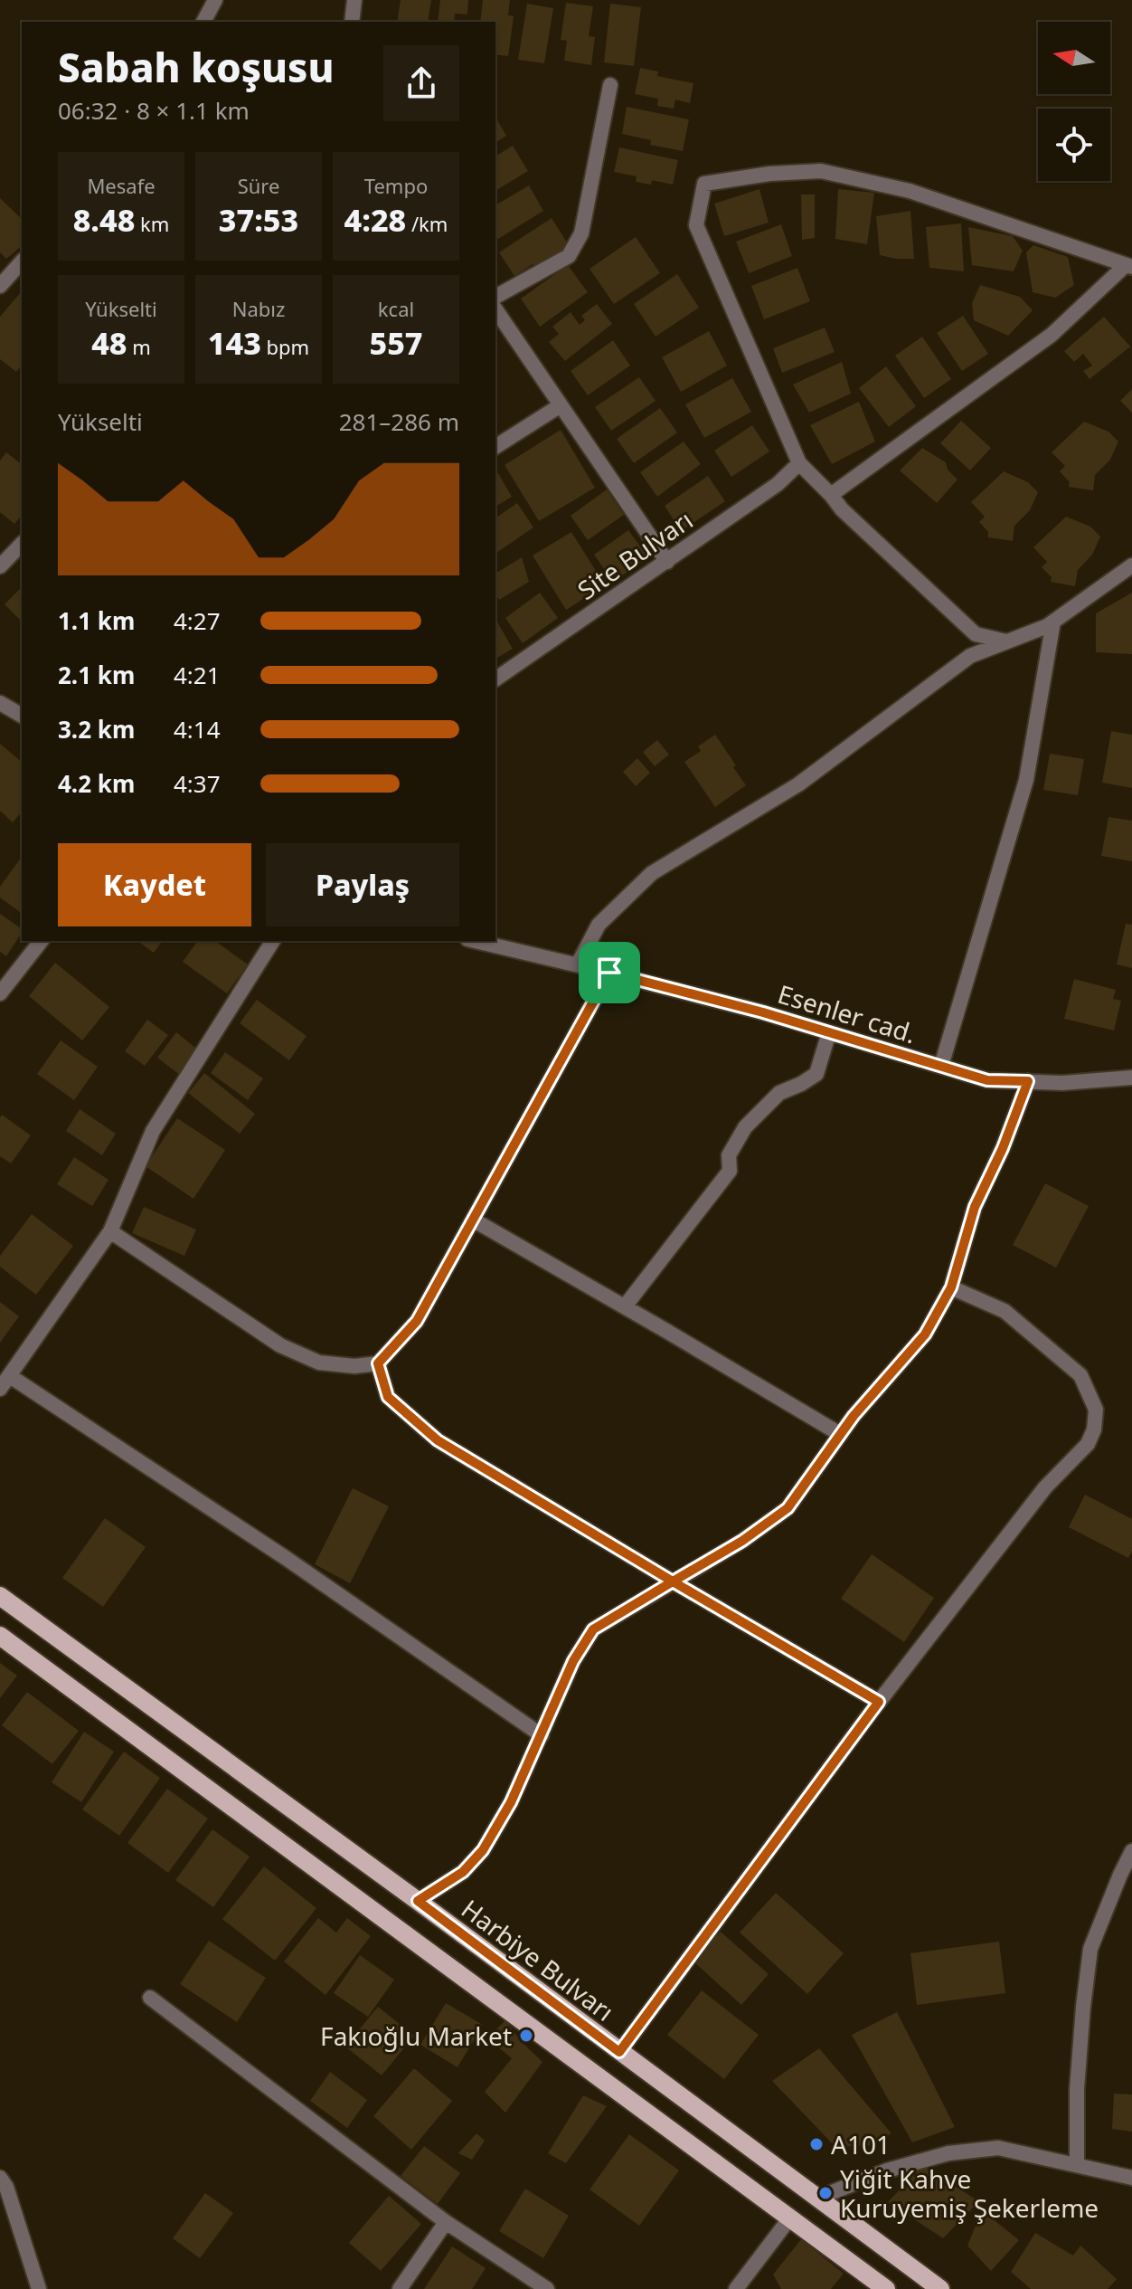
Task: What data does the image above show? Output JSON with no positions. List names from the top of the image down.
{
  "streets": {
    "main road": ["Harbiye Bulvarı"],
    "street": ["Site Bulvarı", "Esenler cad."]
  },
  "places": ["Fakıoğlu Market", "A101", "Yiğit Kahve Kuruyemiş Şekerleme"],
  "north": "left",
  "page": {
    "heading": ["Sabah koşusu", "06:32 · 8 × 1.1 km"],
    "stats": [
      ["Mesafe", "8.48 km"],
      ["Süre", "37:53"],
      ["Tempo", "4:28 /km"],
      ["Yükselti", "48 m"],
      ["Nabız", "143 bpm"],
      ["kcal", "557"]
    ],
    "chart": ["Yükselti", "281–286 m"],
    "list": [
      {
        "name": "1.1 km",
        "note": "4:27"
      },
      {
        "name": "2.1 km",
        "note": "4:21"
      },
      {
        "name": "3.2 km",
        "note": "4:14"
      },
      {
        "name": "4.2 km",
        "note": "4:37"
      }
    ],
    "buttons": ["Kaydet", "Paylaş"]
  }
}
